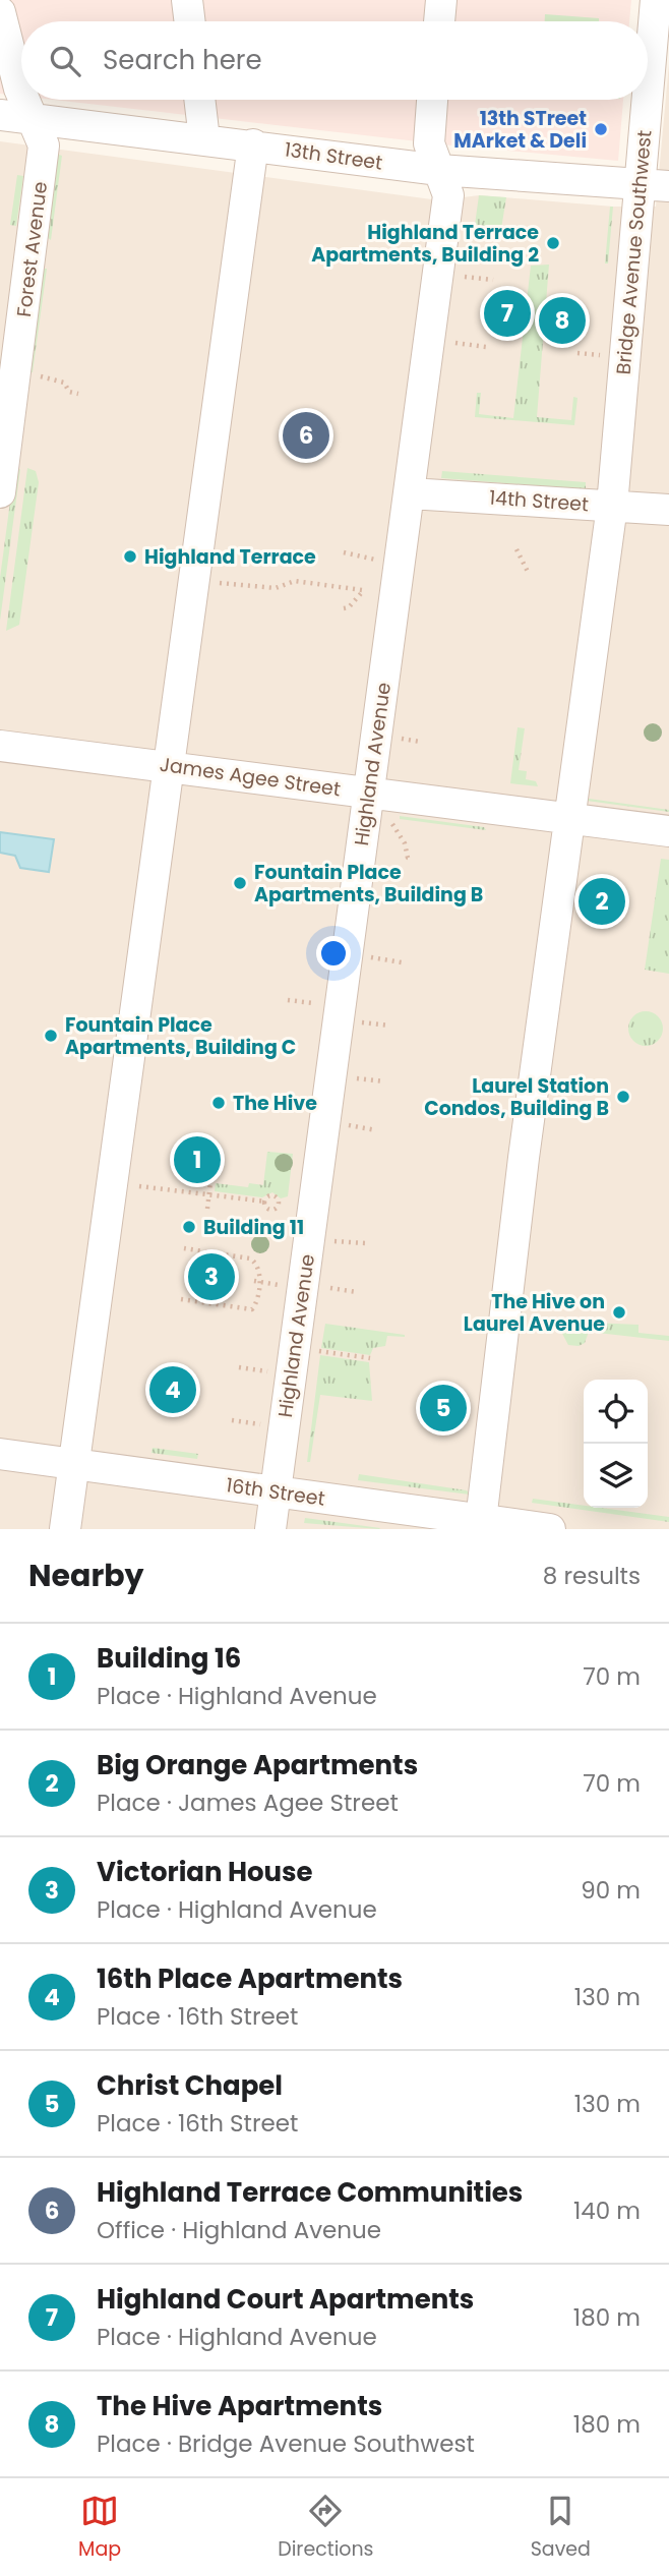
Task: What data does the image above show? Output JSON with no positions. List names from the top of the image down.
{
  "streets": {
    "street": [
      "13th Street",
      "Forest Avenue",
      "Bridge Avenue Southwest",
      "14th Street",
      "Highland Avenue",
      "James Agee Street",
      "16th Street"
    ]
  },
  "crossings": [
    ["13th Street", "Forest Avenue"],
    ["13th Street", "Bridge Avenue Southwest"],
    ["13th Street", "Highland Avenue"],
    ["Bridge Avenue Southwest", "14th Street"],
    ["Bridge Avenue Southwest", "James Agee Street"],
    ["Bridge Avenue Southwest", "16th Street"],
    ["14th Street", "Highland Avenue"],
    ["Highland Avenue", "James Agee Street"],
    ["Highland Avenue", "16th Street"]
  ],
  "places": [
    "13th STreet MArket & Deli",
    "Highland Terrace Apartments, Building 2",
    "Highland Terrace",
    "Fountain Place Apartments, Building B",
    "Fountain Place Apartments, Building C",
    "Laurel Station Condos, Building B",
    "The Hive",
    "Building 11",
    "The Hive on Laurel Avenue"
  ],
  "page": {
    "search": "Search here",
    "pins": [
      "7",
      "8",
      "6",
      "2",
      "1",
      "3",
      "4",
      "5"
    ],
    "heading": ["Nearby", "8 results"],
    "list": [
      {
        "mark": "1",
        "name": "Building 16",
        "note": "Place · Highland Avenue",
        "value": "70 m"
      },
      {
        "mark": "2",
        "name": "Big Orange Apartments",
        "note": "Place · James Agee Street",
        "value": "70 m"
      },
      {
        "mark": "3",
        "name": "Victorian House",
        "note": "Place · Highland Avenue",
        "value": "90 m"
      },
      {
        "mark": "4",
        "name": "16th Place Apartments",
        "note": "Place · 16th Street",
        "value": "130 m"
      },
      {
        "mark": "5",
        "name": "Christ Chapel",
        "note": "Place · 16th Street",
        "value": "130 m"
      },
      {
        "mark": "6",
        "name": "Highland Terrace Communities",
        "note": "Office · Highland Avenue",
        "value": "140 m"
      },
      {
        "mark": "7",
        "name": "Highland Court Apartments",
        "note": "Place · Highland Avenue",
        "value": "180 m"
      },
      {
        "mark": "8",
        "name": "The Hive Apartments",
        "note": "Place · Bridge Avenue Southwest",
        "value": "180 m"
      }
    ],
    "nav": ["Map", "Directions", "Saved"]
  }
}
